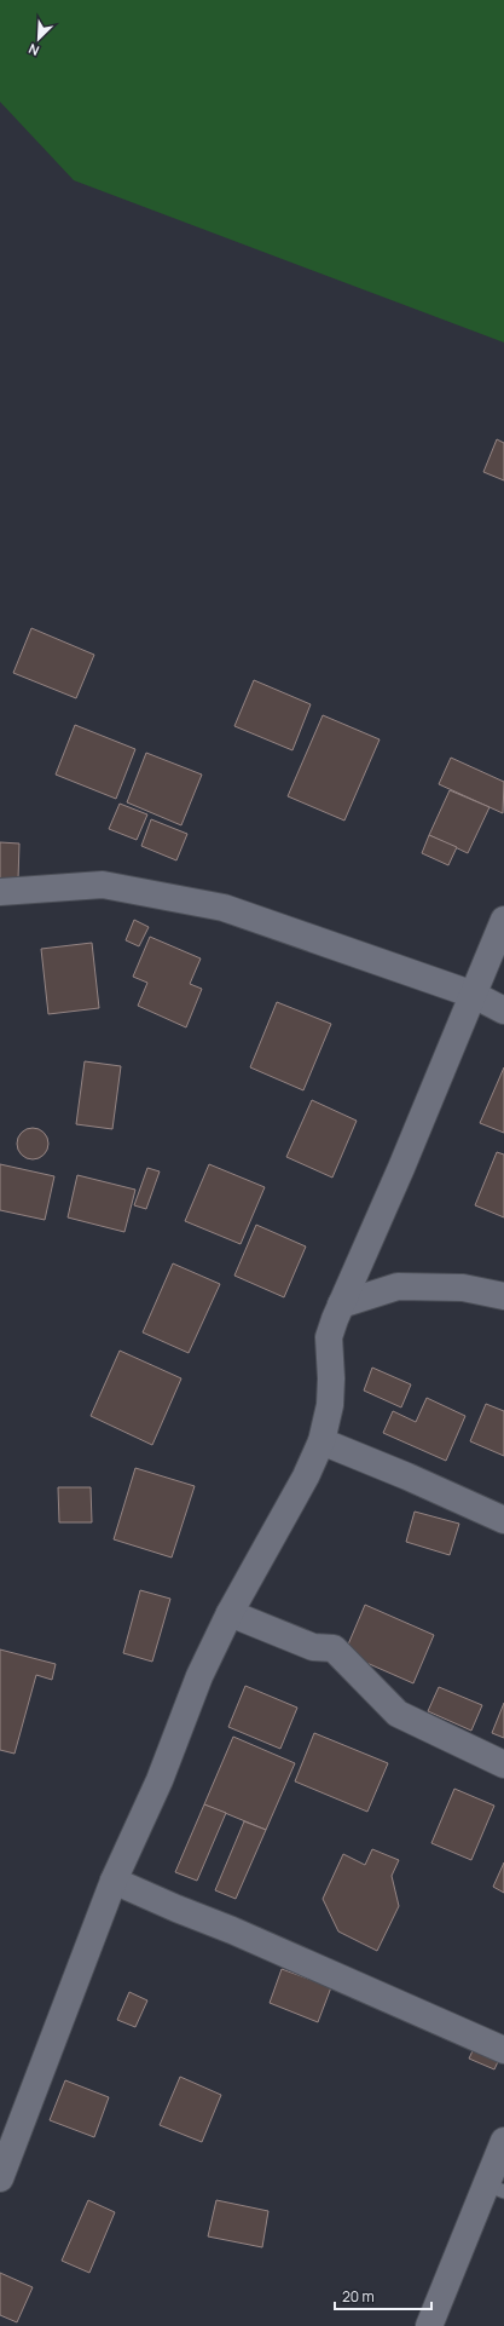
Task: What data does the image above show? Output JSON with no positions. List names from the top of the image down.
{
  "scale_bar": "20 m",
  "north": "bottom left"
}
